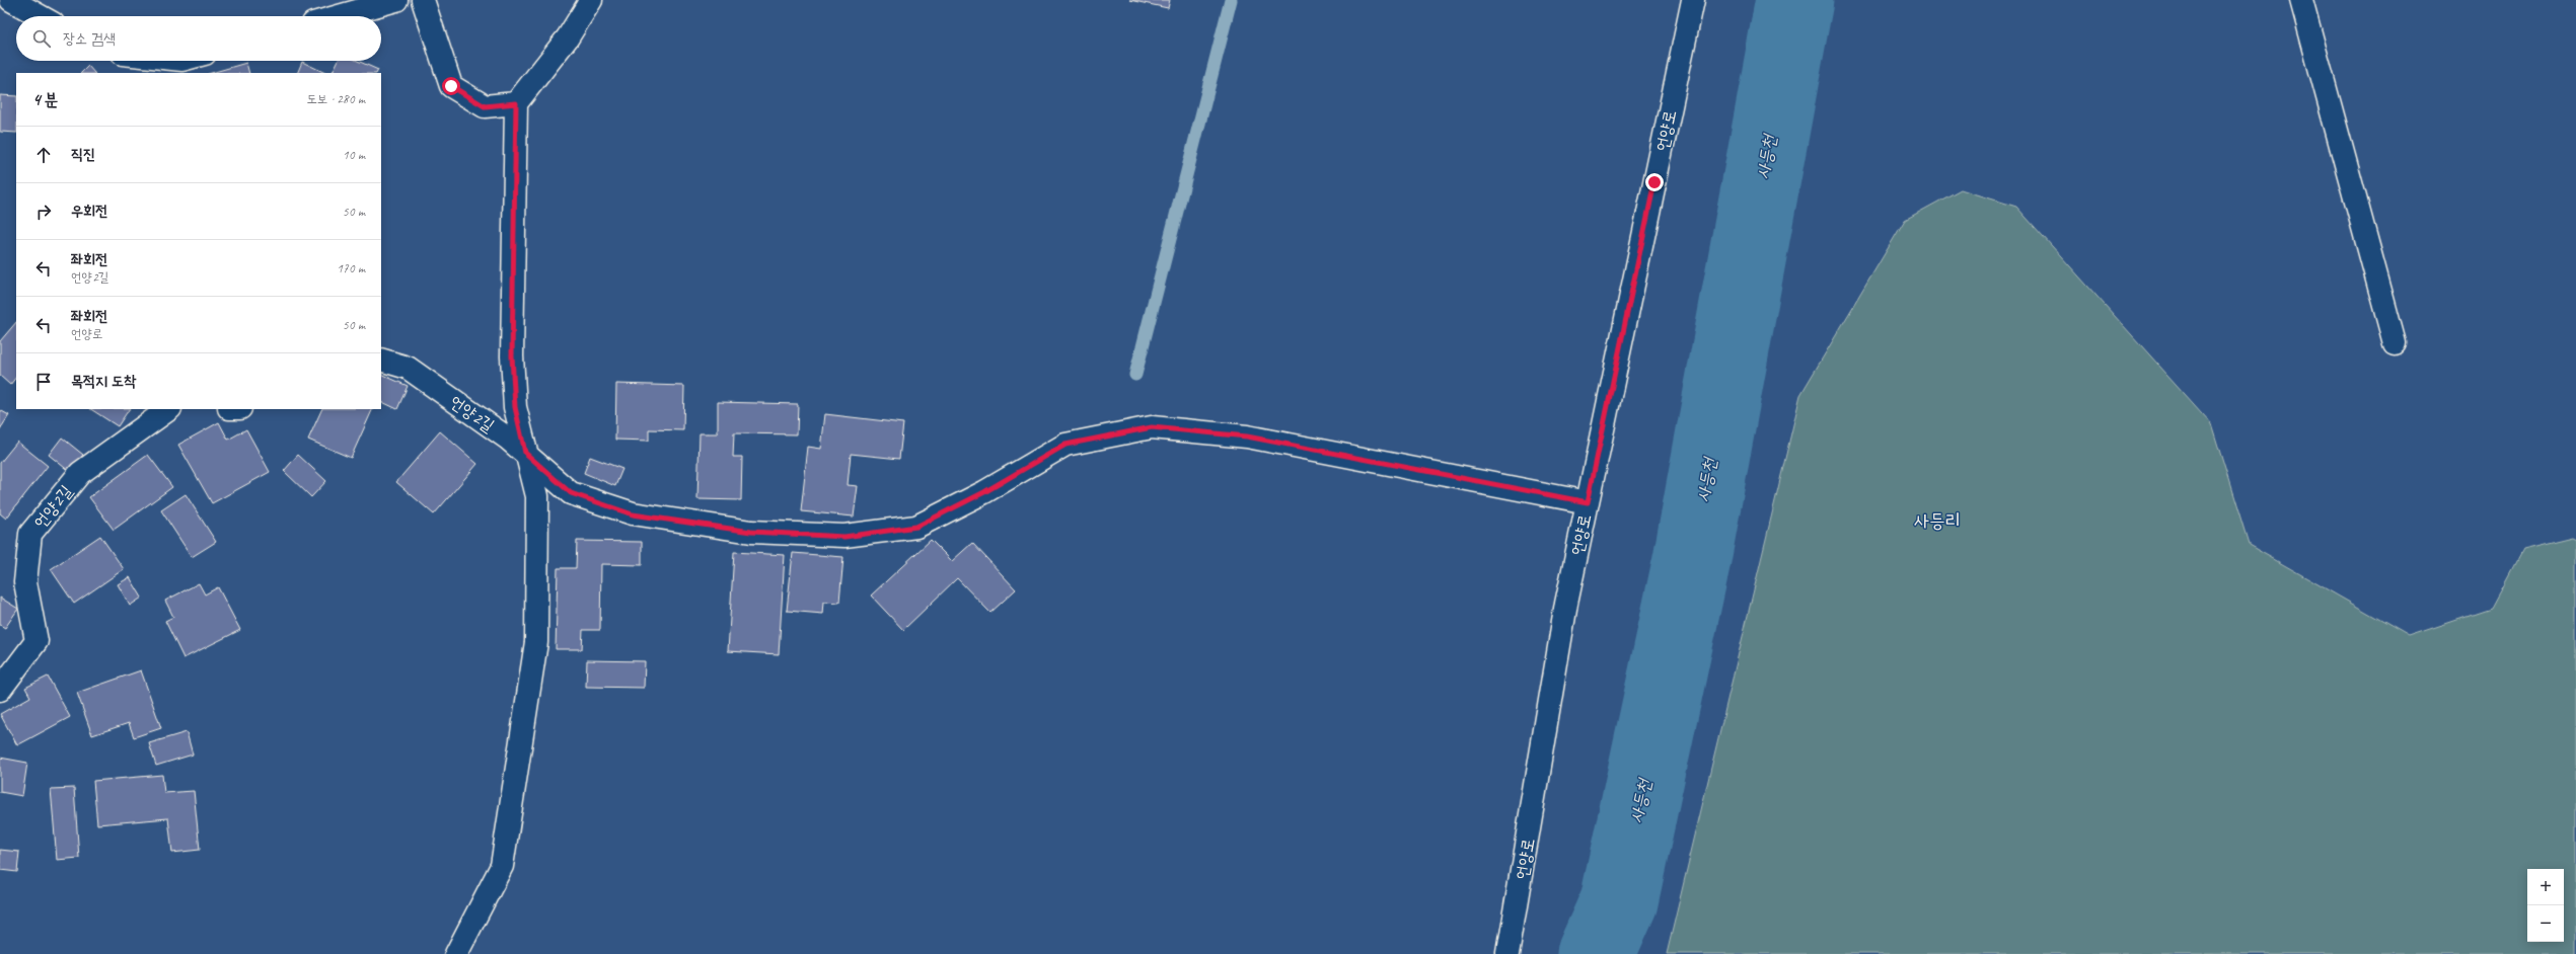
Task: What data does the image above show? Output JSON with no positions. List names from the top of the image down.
{
  "streets": {
    "street": ["언양로", "언양2길"]
  },
  "crossings": [
    ["언양로", "언양2길"]
  ],
  "districts": ["사등리"],
  "water": ["사등천"],
  "page": {
    "search": "장소 검색",
    "heading": ["4 분", "도보 · 280 m"],
    "list": [
      ["직진", "10 m"],
      ["우회전", "50 m"],
      ["좌회전", "언양2길", "170 m"],
      ["좌회전", "언양로", "50 m"],
      "목적지 도착"
    ],
    "map_buttons": ["+", "−"]
  }
}
